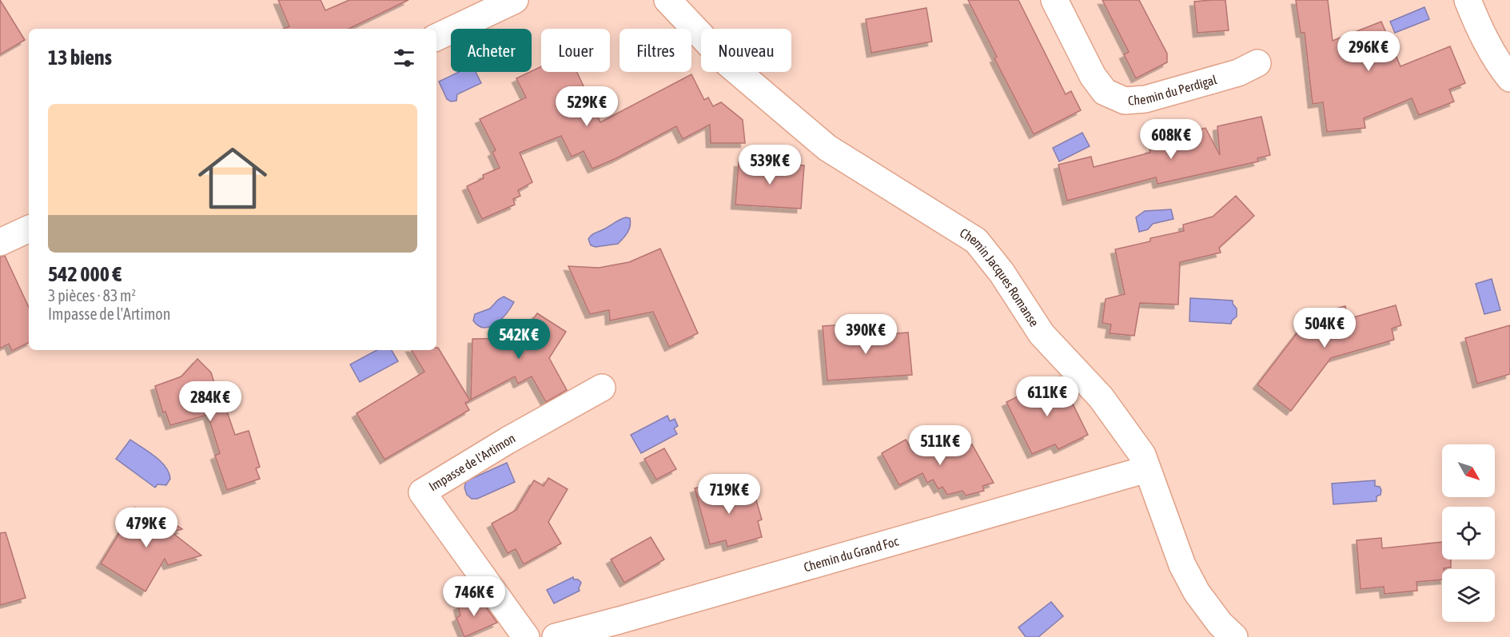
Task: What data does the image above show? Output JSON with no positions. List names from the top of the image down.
{
  "streets": {
    "street": [
      "Chemin du Perdigal",
      "Chemin Jacques Romanse",
      "Impasse de l'Artimon",
      "Chemin du Grand Foc"
    ]
  },
  "crossings": [
    ["Chemin Jacques Romanse", "Chemin du Grand Foc"]
  ],
  "north": "bottom right",
  "page": {
    "chip": [
      "Acheter",
      "Louer",
      "Filtres",
      "Nouveau"
    ],
    "heading": "13 biens",
    "price": [
      "296K €",
      "529K €",
      "608K €",
      "539K €",
      "504K €",
      "390K €",
      "542K €",
      "611K €",
      "284K €",
      "511K €",
      "719K €",
      "479K €",
      "746K €"
    ],
    "list": [
      {
        "name": "542 000 €",
        "note": "3 pièces · 83 m² · Impasse de l'Artimon"
      }
    ]
  }
}
